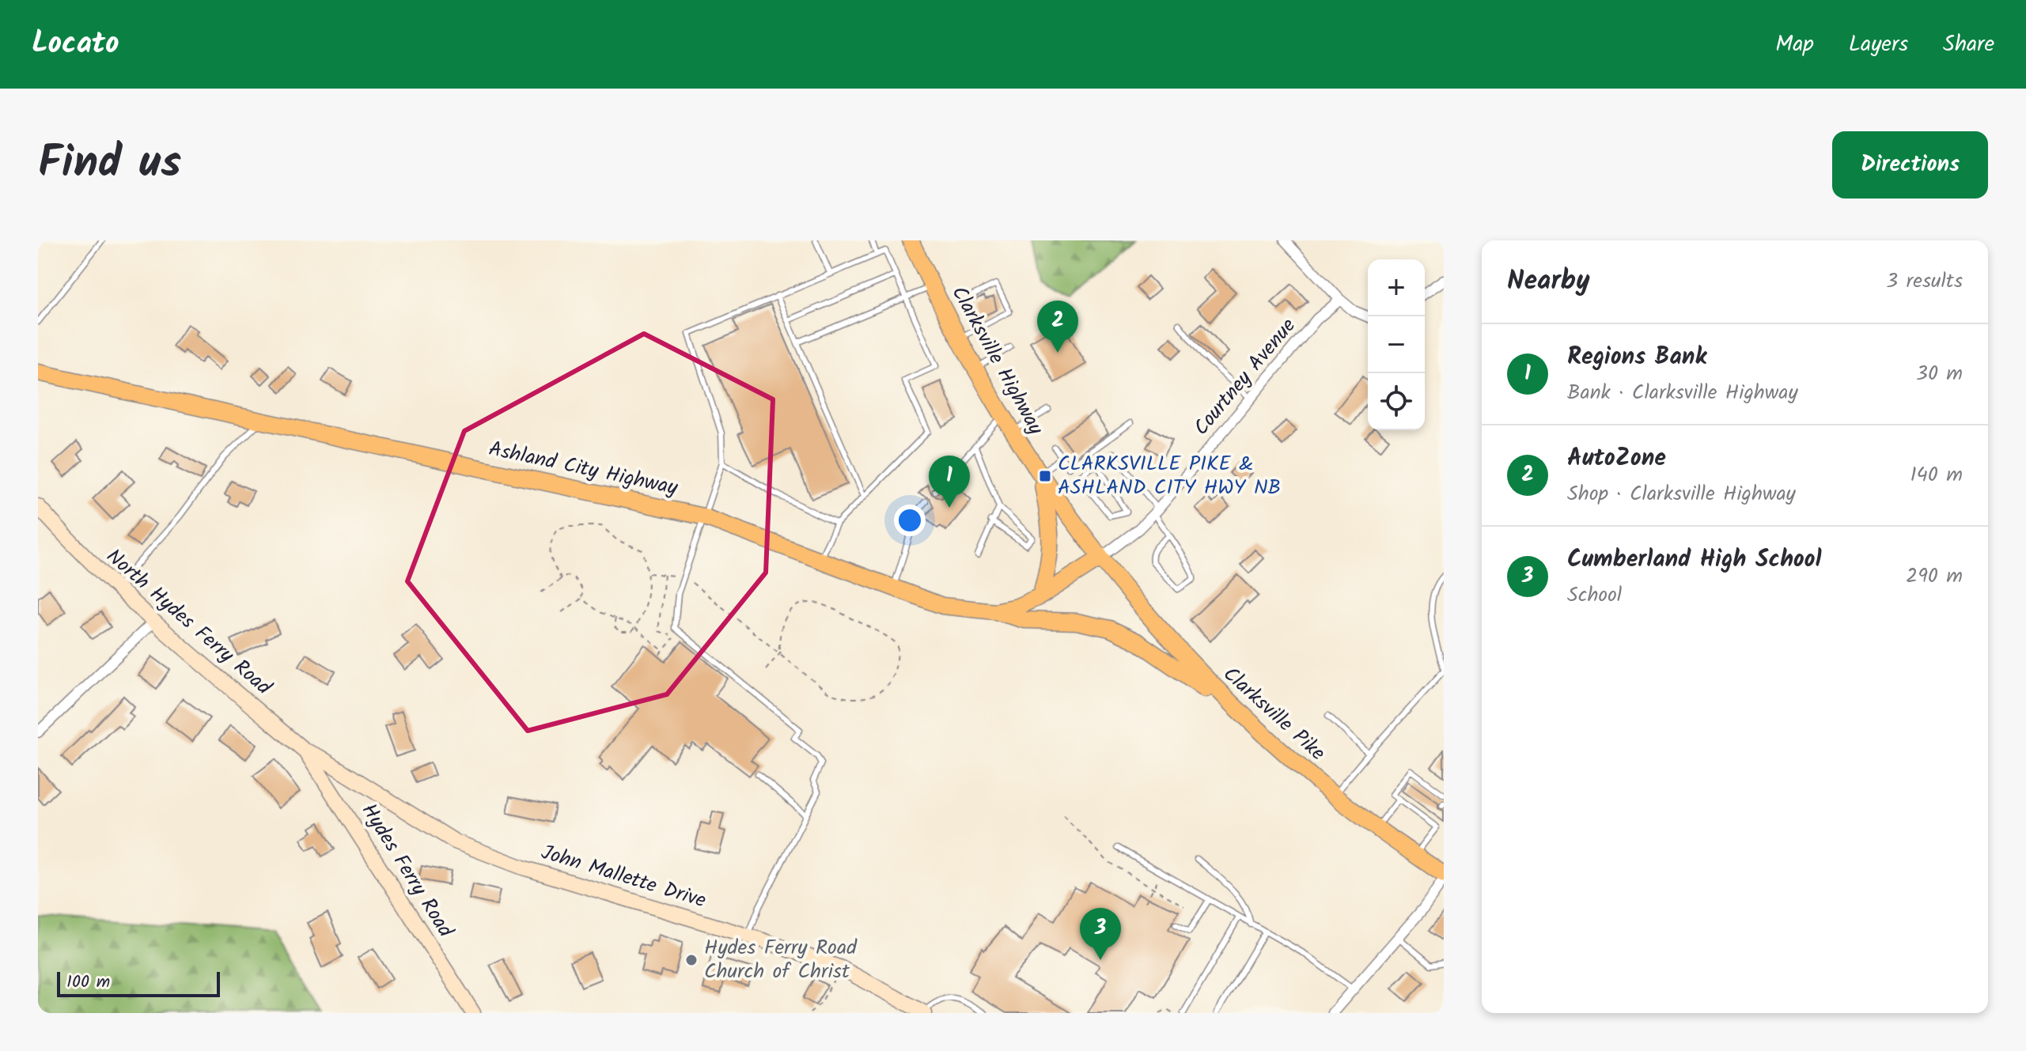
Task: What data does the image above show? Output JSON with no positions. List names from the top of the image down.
{
  "streets": {
    "main road": ["Clarksville Highway", "Ashland City Highway", "Clarksville Pike"],
    "street": [
      "Courtney Avenue",
      "North Hydes Ferry Road",
      "Hydes Ferry Road",
      "John Mallette Drive"
    ]
  },
  "crossings": [
    ["Clarksville Highway", "Courtney Avenue"],
    ["Clarksville Highway", "Ashland City Highway"],
    ["Clarksville Highway", "Clarksville Pike"],
    ["Courtney Avenue", "Ashland City Highway"],
    ["Courtney Avenue", "Clarksville Pike"],
    ["Ashland City Highway", "Clarksville Pike"],
    ["North Hydes Ferry Road", "Hydes Ferry Road"],
    ["North Hydes Ferry Road", "John Mallette Drive"],
    ["Hydes Ferry Road", "John Mallette Drive"]
  ],
  "places": {
    "transit": ["CLARKSVILLE PIKE & ASHLAND CITY HWY NB"],
    "other": ["Hydes Ferry Road Church of Christ"]
  },
  "scale_bar": "100 m",
  "page": {
    "header": "Locato",
    "nav": ["Map", "Layers", "Share"],
    "title": "Find us",
    "buttons": "Directions",
    "heading": ["Nearby", "3 results"],
    "map_buttons": ["+", "−"],
    "pins": ["2", "1", "3"],
    "list": [
      {
        "mark": "1",
        "name": "Regions Bank",
        "note": "Bank · Clarksville Highway",
        "value": "30 m"
      },
      {
        "mark": "2",
        "name": "AutoZone",
        "note": "Shop · Clarksville Highway",
        "value": "140 m"
      },
      {
        "mark": "3",
        "name": "Cumberland High School",
        "note": "School",
        "value": "290 m"
      }
    ],
    "scale": "100 m"
  }
}
